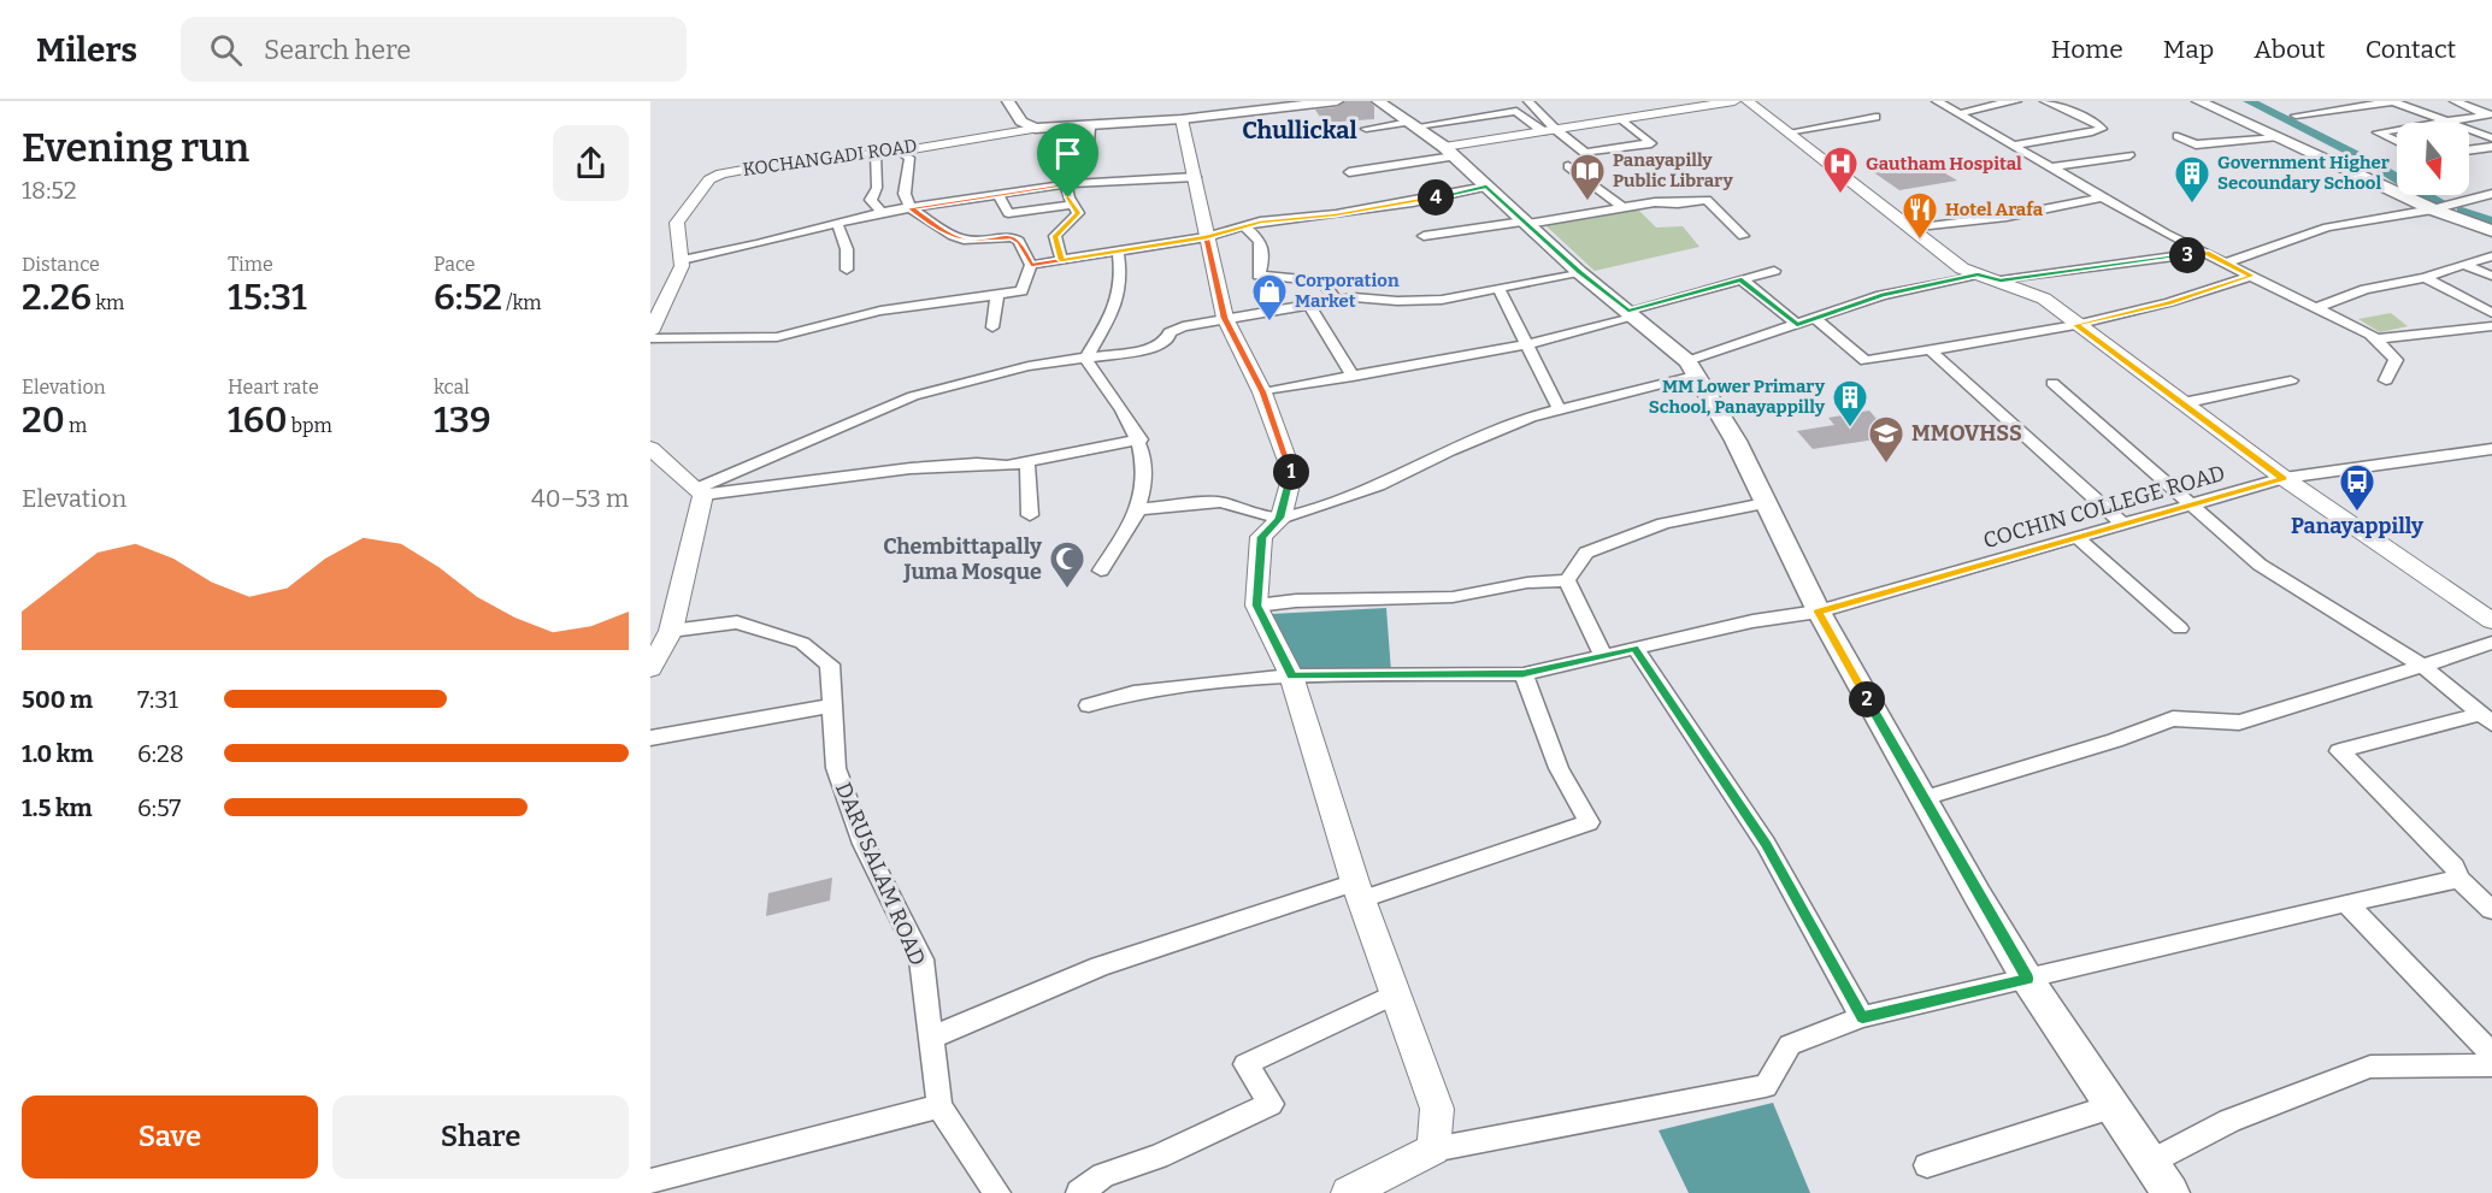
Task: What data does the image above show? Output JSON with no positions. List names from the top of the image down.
{
  "streets": {
    "street": ["KOCHANGADI ROAD", "COCHIN COLLEGE ROAD", "DARUSALAM ROAD"]
  },
  "districts": ["Chullickal"],
  "places": {
    "hospital": ["Gautham Hospital"],
    "library": ["Panayapilly Public Library"],
    "building": ["Government Higher Secoundary School", "MM Lower Primary School, Panayappilly"],
    "restaurant": ["Hotel Arafa"],
    "shop": ["Corporation Market"],
    "school or university": ["MMOVHSS"],
    "bus stop": ["Panayappilly"],
    "mosque": ["Chembittapally Juma Mosque"]
  },
  "north": "bottom",
  "page": {
    "header": "Milers",
    "search": "Search here",
    "nav": [
      "Home",
      "Map",
      "About",
      "Contact"
    ],
    "heading": ["Evening run", "18:52"],
    "pins": [
      "4",
      "3",
      "1",
      "2"
    ],
    "stats": [
      ["Distance", "2.26 km"],
      ["Time", "15:31"],
      ["Pace", "6:52 /km"],
      ["Elevation", "20 m"],
      ["Heart rate", "160 bpm"],
      ["kcal", "139"]
    ],
    "chart": ["Elevation", "40–53 m"],
    "list": [
      {
        "name": "500 m",
        "note": "7:31"
      },
      {
        "name": "1.0 km",
        "note": "6:28"
      },
      {
        "name": "1.5 km",
        "note": "6:57"
      }
    ],
    "buttons": ["Save", "Share"]
  }
}
